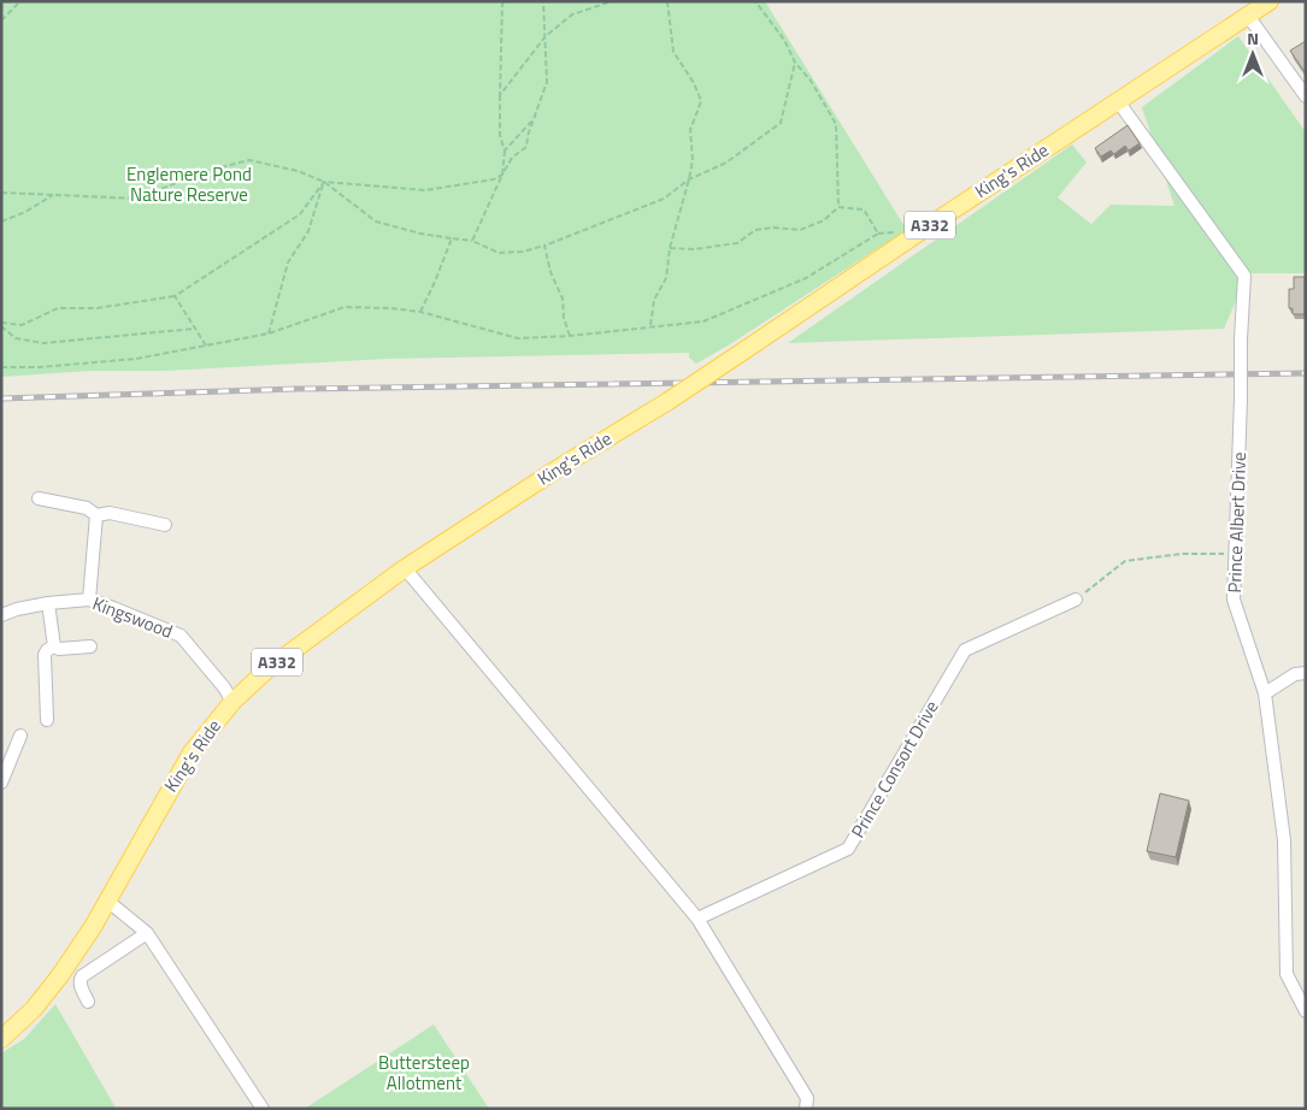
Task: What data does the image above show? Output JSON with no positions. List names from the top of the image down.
{
  "streets": {
    "main road": ["King's Ride", "A332"],
    "street": ["Prince Albert Drive", "Kingswood", "Prince Consort Drive"]
  },
  "crossings": [
    ["King's Ride", "Prince Albert Drive"],
    ["King's Ride", "Kingswood"]
  ],
  "parks": ["Englemere Pond Nature Reserve", "Buttersteep Allotment"],
  "north": "top"
}
